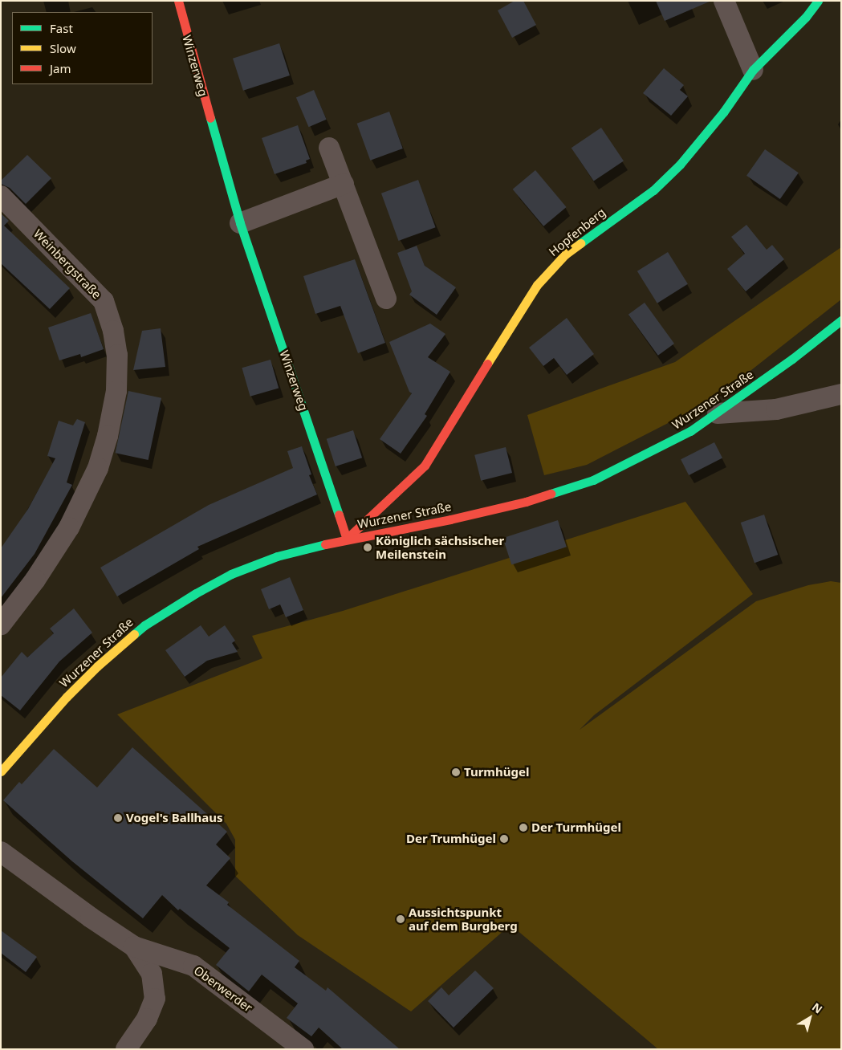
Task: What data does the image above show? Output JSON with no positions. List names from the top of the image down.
{
  "streets": {
    "street": [
      "Winzerweg",
      "Hopfenberg",
      "Weinbergstraße",
      "Wurzener Straße",
      "Oberwerder"
    ]
  },
  "crossings": [
    ["Winzerweg", "Hopfenberg"],
    ["Winzerweg", "Wurzener Straße"],
    ["Hopfenberg", "Wurzener Straße"]
  ],
  "places": [
    "Königlich sächsischer Meilenstein",
    "Turmhügel",
    "Vogel's Ballhaus",
    "Der Turmhügel",
    "Der Trumhügel",
    "Aussichtspunkt auf dem Burgberg"
  ],
  "legend": ["Fast", "Slow", "Jam"],
  "north": "top right"
}
